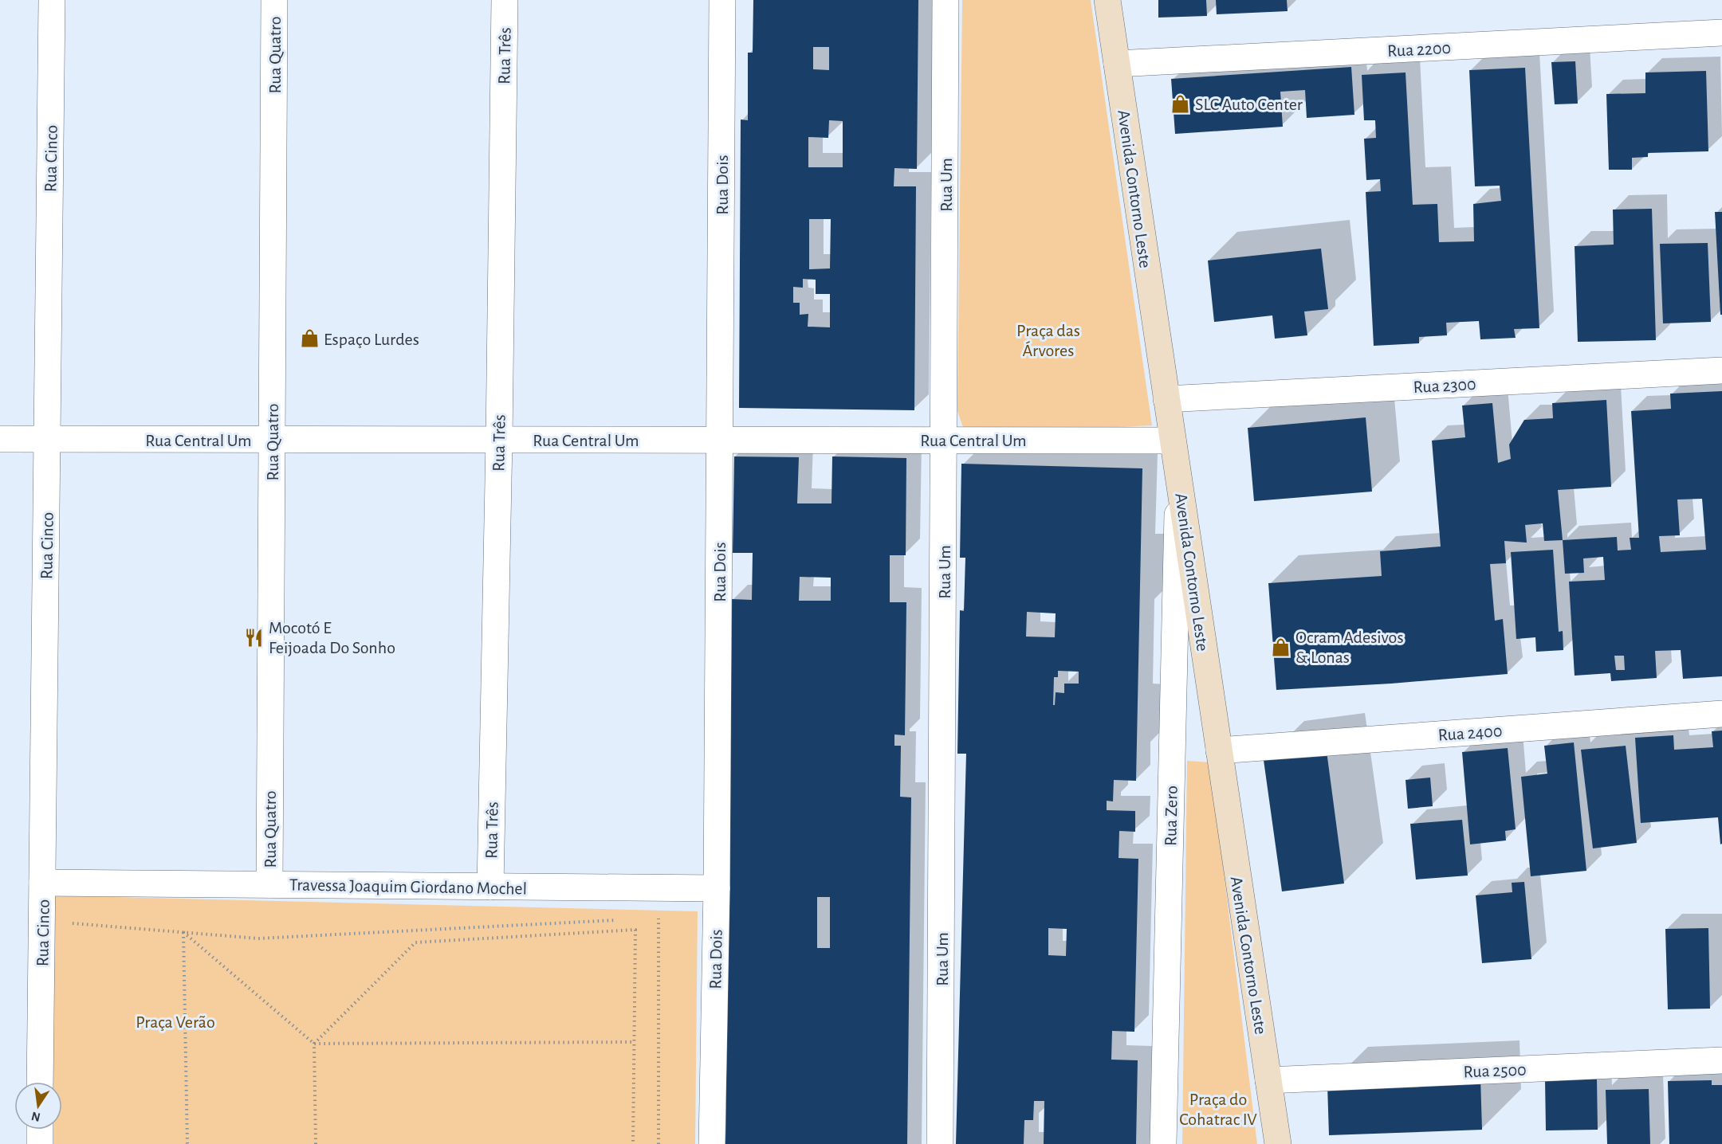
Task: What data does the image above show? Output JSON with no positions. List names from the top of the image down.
{
  "streets": {
    "main road": ["Avenida Contorno Leste"],
    "street": [
      "Rua 2200",
      "Rua Quatro",
      "Rua Três",
      "Rua Cinco",
      "Rua Dois",
      "Rua Um",
      "Rua 2300",
      "Rua Central Um",
      "Rua 2400",
      "Rua Zero",
      "Travessa Joaquim Giordano Mochel",
      "Rua 2500"
    ]
  },
  "crossings": [
    ["Rua 2200", "Avenida Contorno Leste"],
    ["Rua Quatro", "Rua Central Um"],
    ["Rua Quatro", "Travessa Joaquim Giordano Mochel"],
    ["Rua Três", "Rua Central Um"],
    ["Rua Três", "Travessa Joaquim Giordano Mochel"],
    ["Rua Cinco", "Rua Central Um"],
    ["Rua Cinco", "Travessa Joaquim Giordano Mochel"],
    ["Rua Dois", "Rua Central Um"],
    ["Rua Dois", "Travessa Joaquim Giordano Mochel"],
    ["Rua Um", "Rua Central Um"],
    ["Avenida Contorno Leste", "Rua 2300"],
    ["Avenida Contorno Leste", "Rua Central Um"],
    ["Avenida Contorno Leste", "Rua 2400"],
    ["Avenida Contorno Leste", "Rua Zero"],
    ["Avenida Contorno Leste", "Rua 2500"]
  ],
  "parks": ["Praça das Árvores", "Praça Verão", "Praça do Cohatrac IV"],
  "places": {
    "shop": ["SLC Auto Center", "Espaço Lurdes", "Ocram Adesivos & Lonas"],
    "restaurant": ["Mocotó E Feijoada Do Sonho"]
  },
  "north": "bottom"
}
